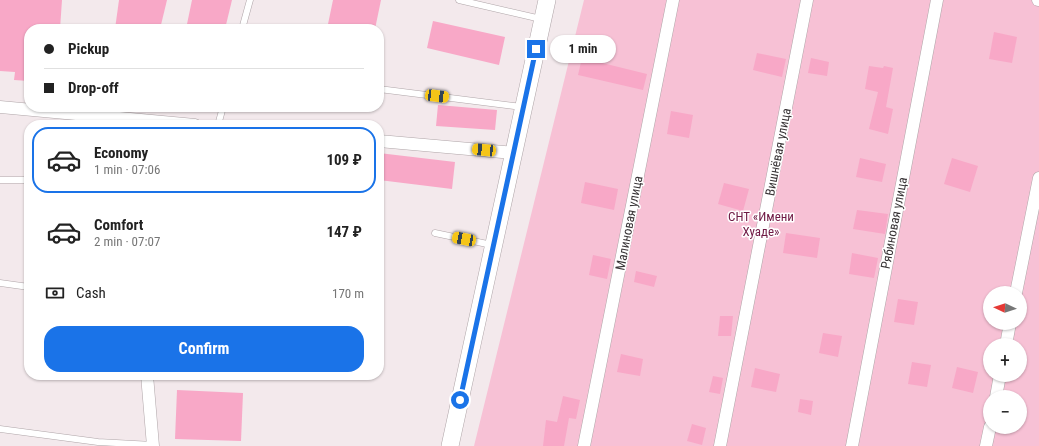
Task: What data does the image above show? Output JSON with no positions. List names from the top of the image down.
{
  "streets": {
    "street": ["Вишнёвая улица", "Малиновая улица", "Рябиновая улица"]
  },
  "parks": ["СНТ «Имени Хуаде»"],
  "north": "left",
  "page": {
    "banner": ["Pickup", "Drop-off"],
    "bubble": "1 min",
    "list": [
      {
        "name": "Economy",
        "note": "1 min · 07:06",
        "value": "109 ₽"
      },
      {
        "name": "Comfort",
        "note": "2 min · 07:07",
        "value": "147 ₽"
      }
    ],
    "pay": ["Cash", "170 m"],
    "map_buttons": ["+", "−"],
    "buttons": "Confirm"
  }
}
